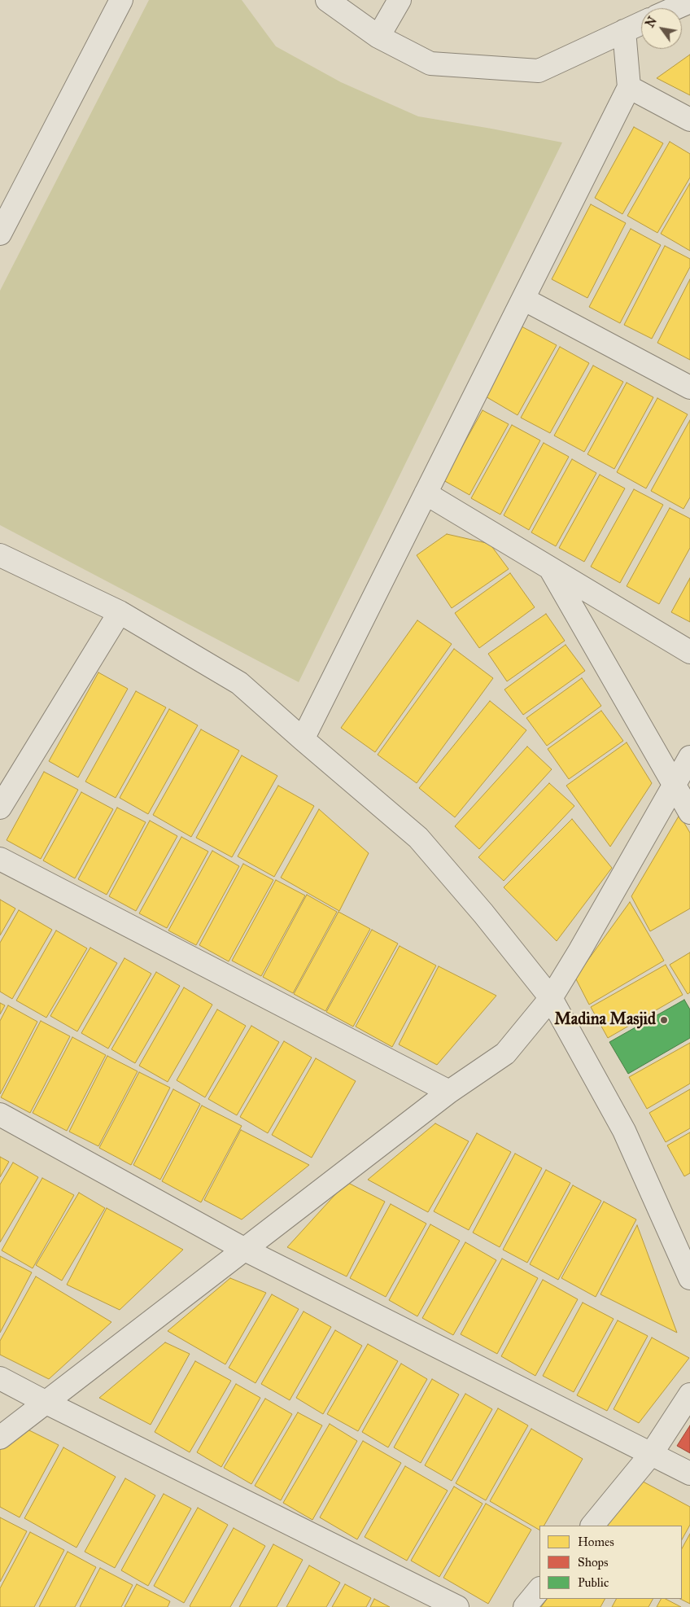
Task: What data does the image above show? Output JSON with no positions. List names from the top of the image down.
{
  "places": ["Madina Masjid"],
  "legend": ["Homes", "Shops", "Public"],
  "north": "top left"
}
